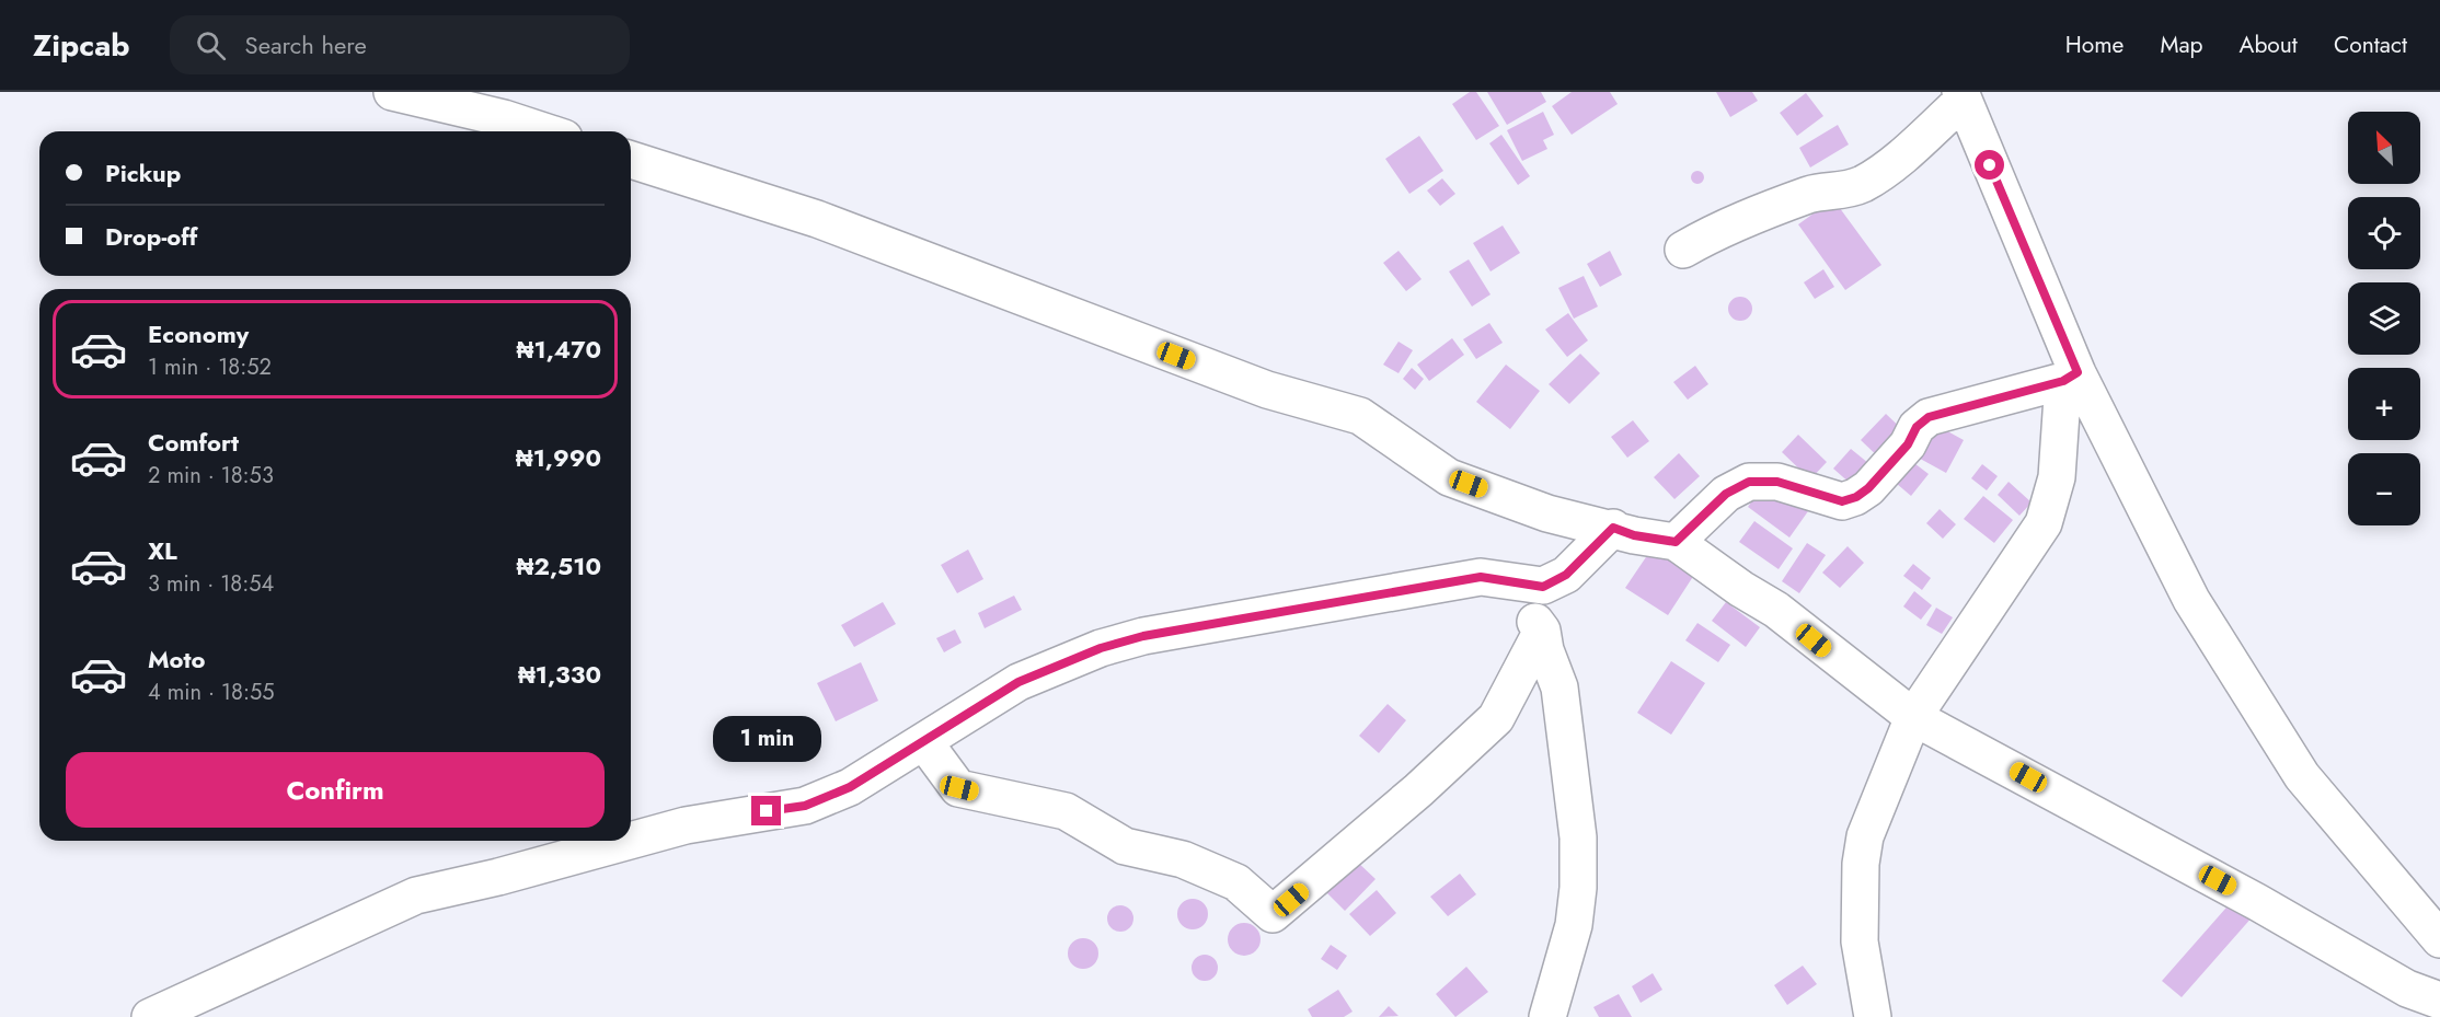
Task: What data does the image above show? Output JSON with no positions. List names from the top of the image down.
{
  "north": "top left",
  "page": {
    "header": "Zipcab",
    "search": "Search here",
    "nav": [
      "Home",
      "Map",
      "About",
      "Contact"
    ],
    "map_buttons": ["+", "−"],
    "banner": ["Pickup", "Drop-off"],
    "list": [
      {
        "name": "Economy",
        "note": "1 min · 18:52",
        "value": "₦1,470"
      },
      {
        "name": "Comfort",
        "note": "2 min · 18:53",
        "value": "₦1,990"
      },
      {
        "name": "XL",
        "note": "3 min · 18:54",
        "value": "₦2,510"
      },
      {
        "name": "Moto",
        "note": "4 min · 18:55",
        "value": "₦1,330"
      }
    ],
    "bubble": "1 min",
    "buttons": "Confirm"
  }
}
